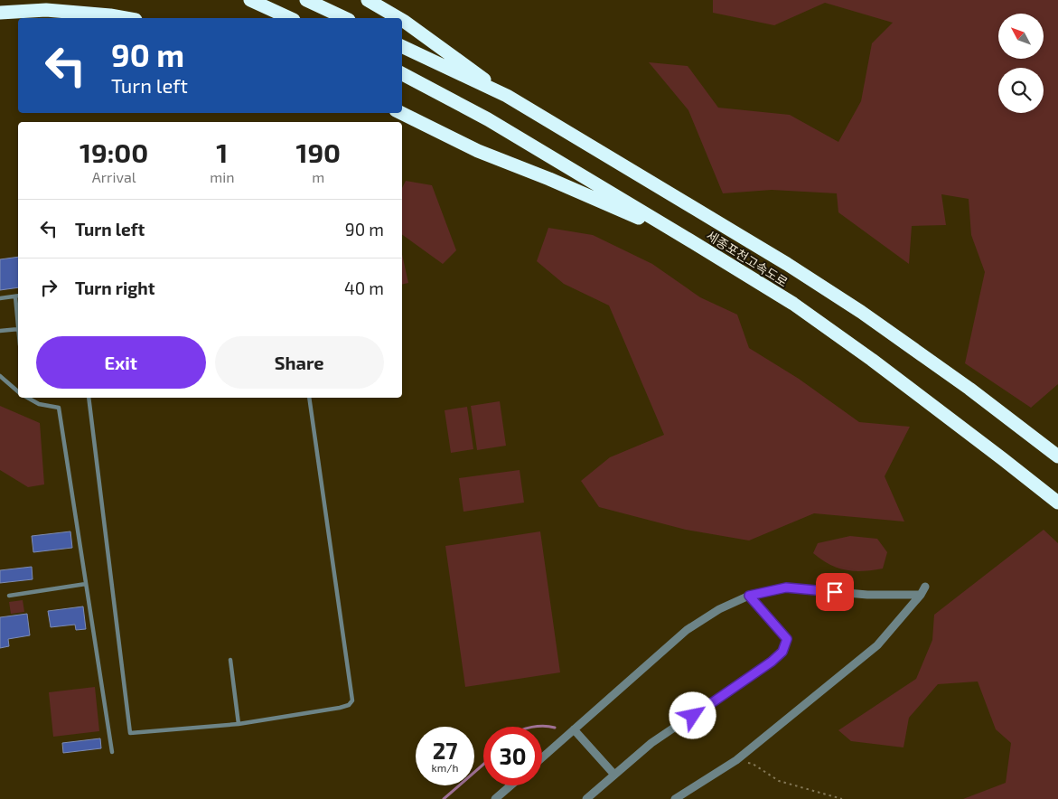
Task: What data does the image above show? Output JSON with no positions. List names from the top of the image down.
{
  "streets": {
    "highway": ["세종포천고속도로"]
  },
  "north": "top left",
  "page": {
    "turn": ["90 m", "Turn left"],
    "eta": [
      "19:00",
      "Arrival",
      "1",
      "min",
      "190",
      "m"
    ],
    "list": [
      {
        "name": "Turn left",
        "value": "90 m"
      },
      {
        "name": "Turn right",
        "value": "40 m"
      }
    ],
    "buttons": ["Exit", "Share"],
    "speed": "27 km/h",
    "limit": "30"
  }
}
